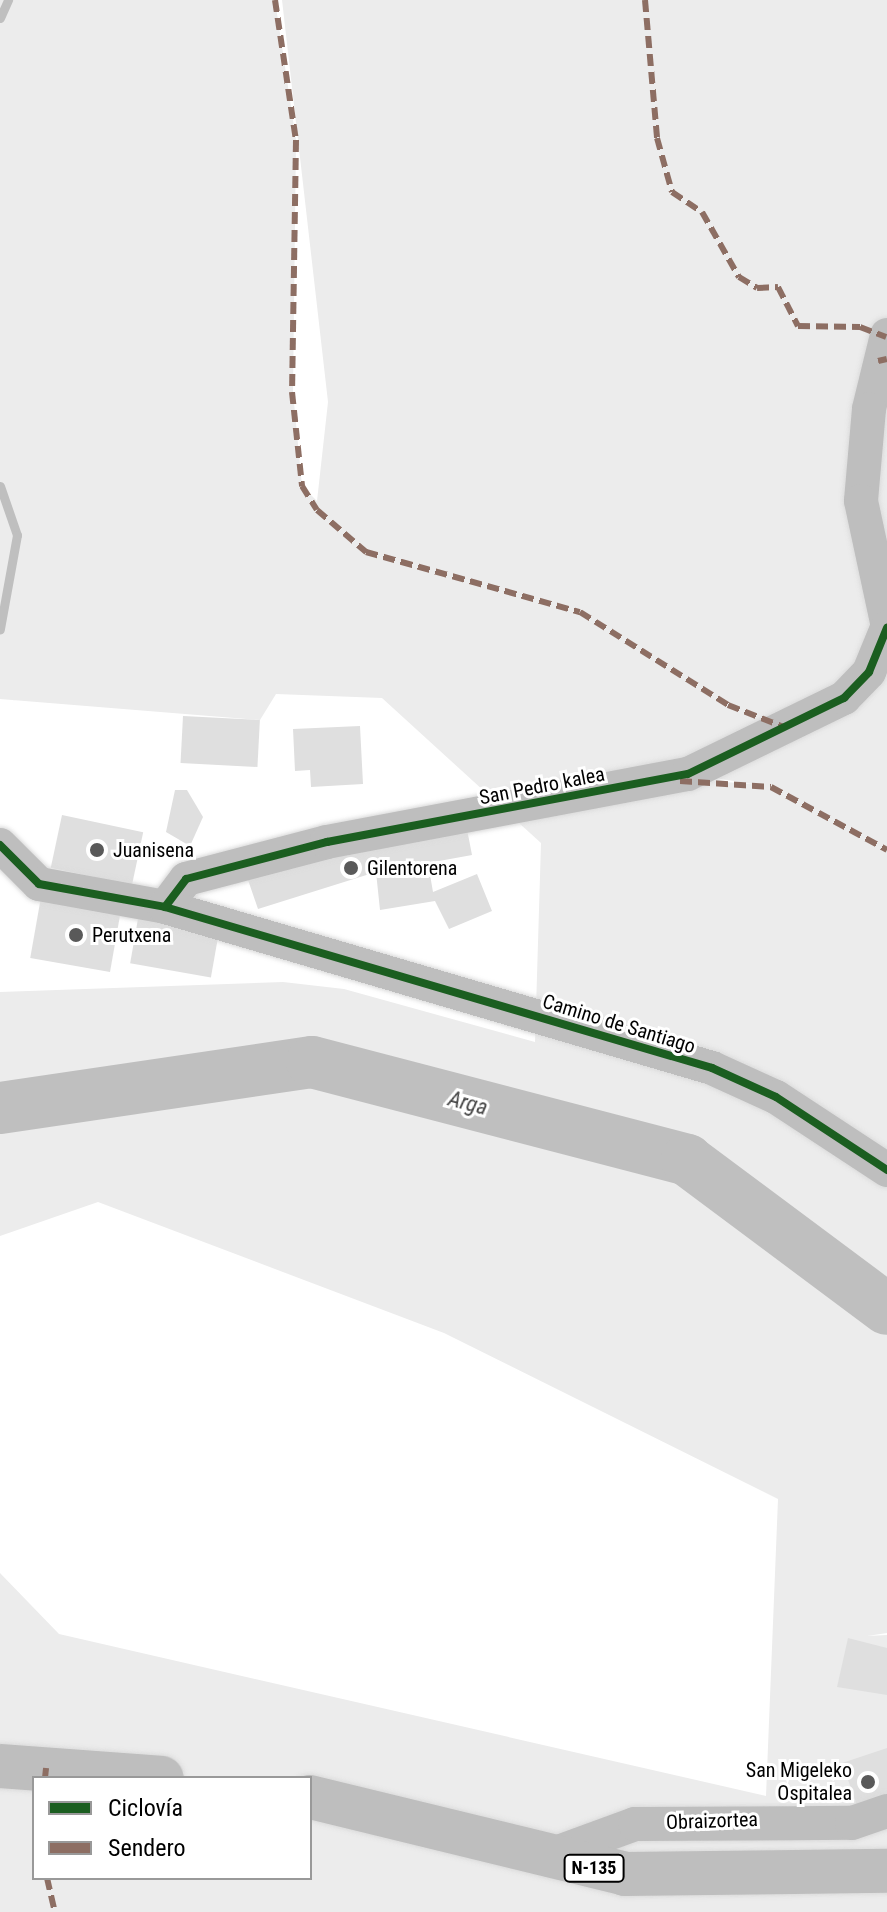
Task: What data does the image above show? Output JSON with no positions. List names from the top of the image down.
{
  "streets": {
    "highway": ["N-135"],
    "street": ["San Pedro kalea", "Camino de Santiago", "Obraizortea"]
  },
  "crossings": [
    ["San Pedro kalea", "Camino de Santiago"],
    ["Obraizortea", "N-135"]
  ],
  "water": ["Arga"],
  "places": [
    "Juanisena",
    "Gilentorena",
    "Perutxena",
    "San Migeleko Ospitalea"
  ],
  "legend": ["Ciclovía", "Sendero"]
}
